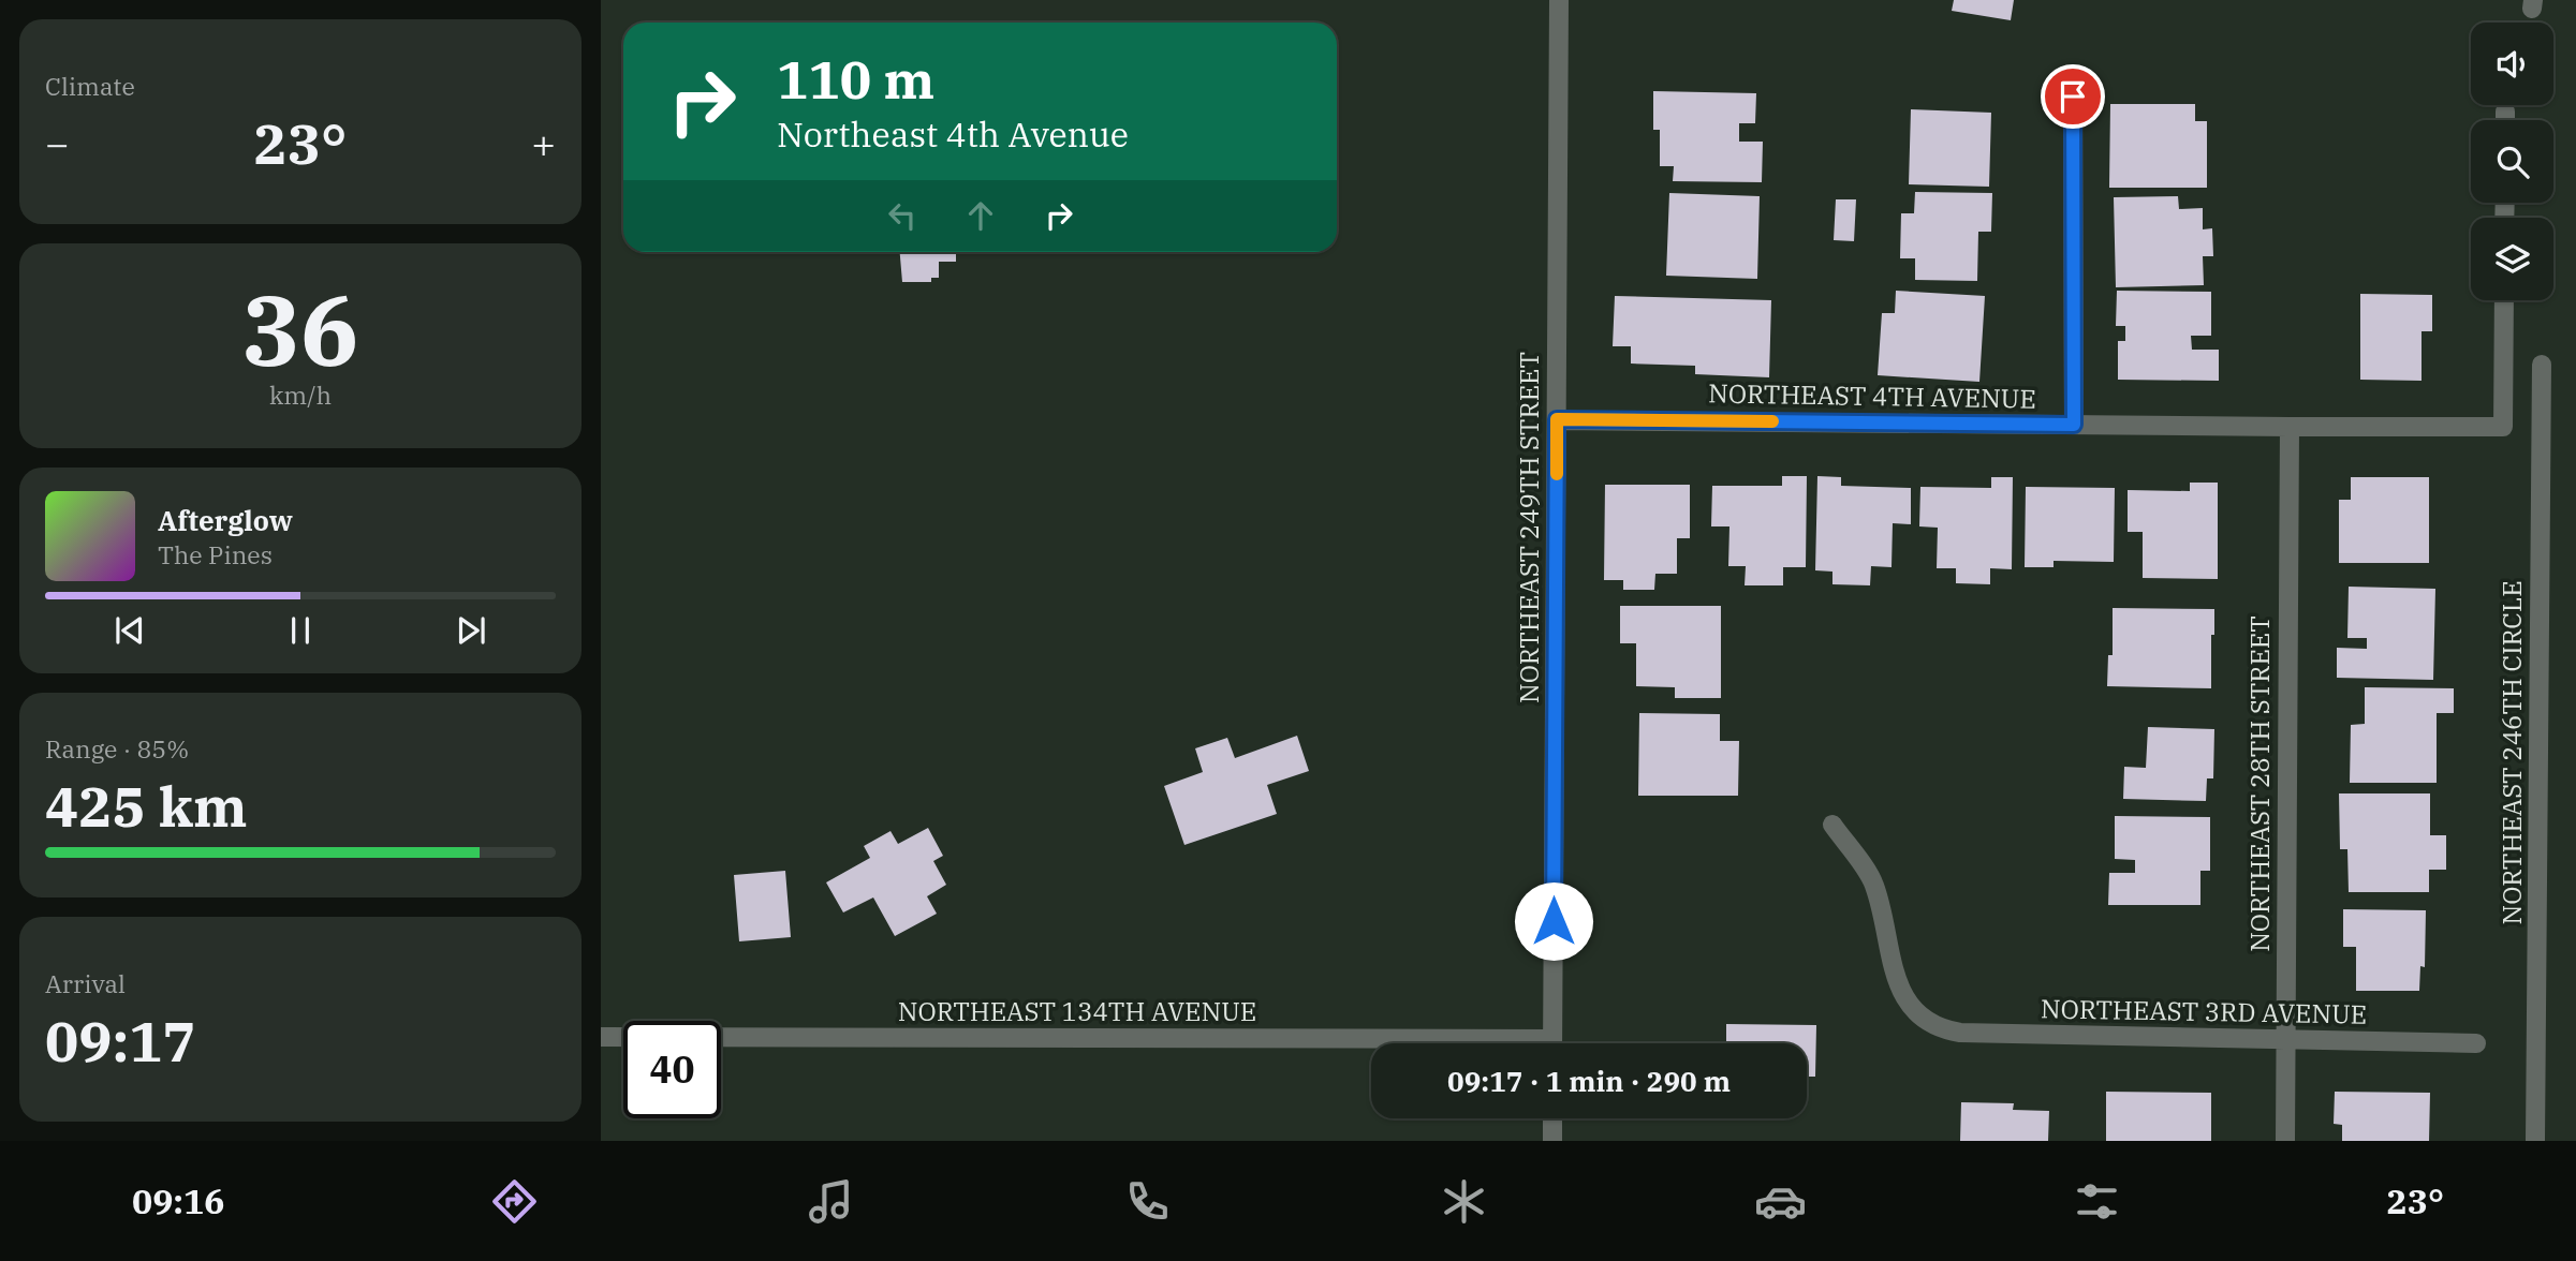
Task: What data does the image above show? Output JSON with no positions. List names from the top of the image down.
{
  "streets": {
    "street": [
      "NORTHEAST 4TH AVENUE",
      "NORTHEAST 249TH STREET",
      "NORTHEAST 246TH CIRCLE",
      "NORTHEAST 28TH STREET",
      "NORTHEAST 134TH AVENUE",
      "NORTHEAST 3RD AVENUE"
    ]
  },
  "crossings": [
    ["NORTHEAST 4TH AVENUE", "NORTHEAST 249TH STREET"],
    ["NORTHEAST 4TH AVENUE", "NORTHEAST 28TH STREET"],
    ["NORTHEAST 28TH STREET", "NORTHEAST 3RD AVENUE"]
  ],
  "page": {
    "tile": [
      "Climate",
      ["36", "km/h"],
      ["Range · 85%", "425 km"],
      ["Arrival", "09:17"]
    ],
    "turn": ["110 m", "Northeast 4th Avenue"],
    "heat": ["−", "23°", "+"],
    "song": ["Afterglow", "The Pines"],
    "limit": "40",
    "trip": "09:17 · 1 min · 290 m",
    "tabs": ["09:16", "23°"]
  }
}
